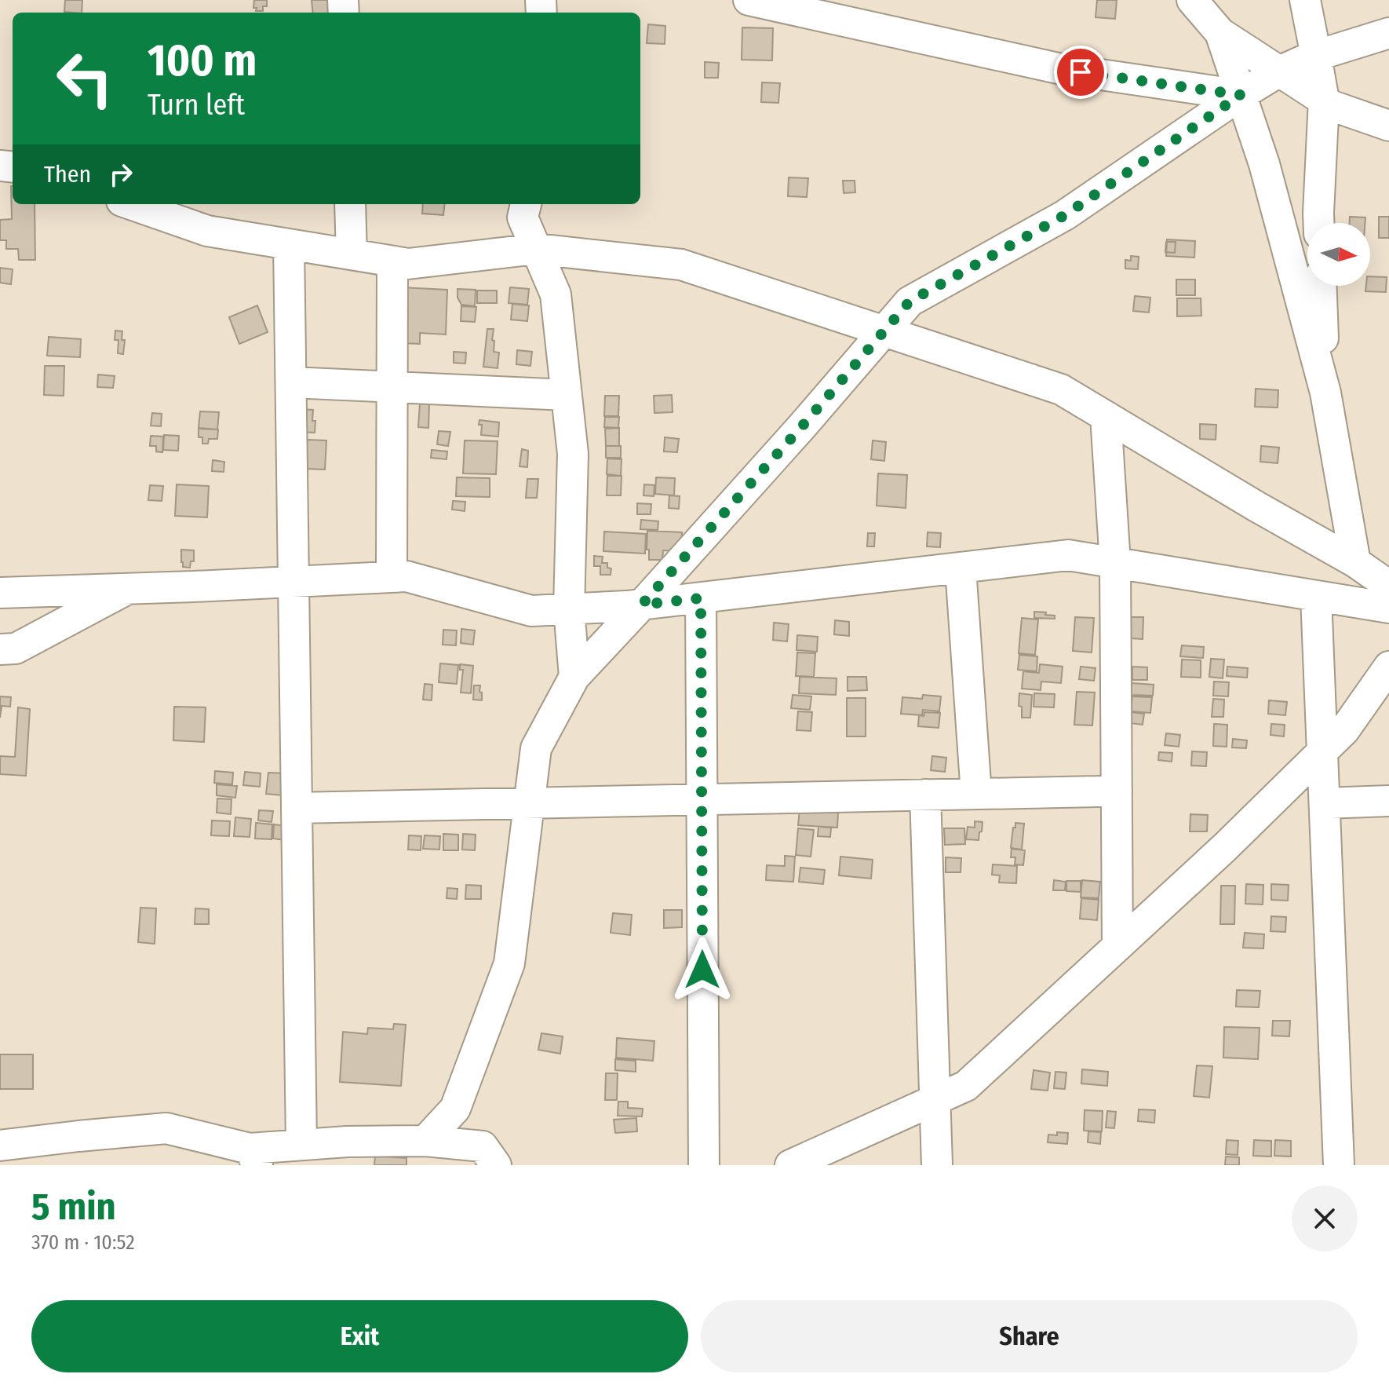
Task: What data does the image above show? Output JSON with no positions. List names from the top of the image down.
{
  "north": "right",
  "page": {
    "turn": ["100 m", "Turn left"],
    "then": "Then",
    "heading": ["5 min", "370 m · 10:52"],
    "buttons": ["Exit", "Share"]
  }
}
